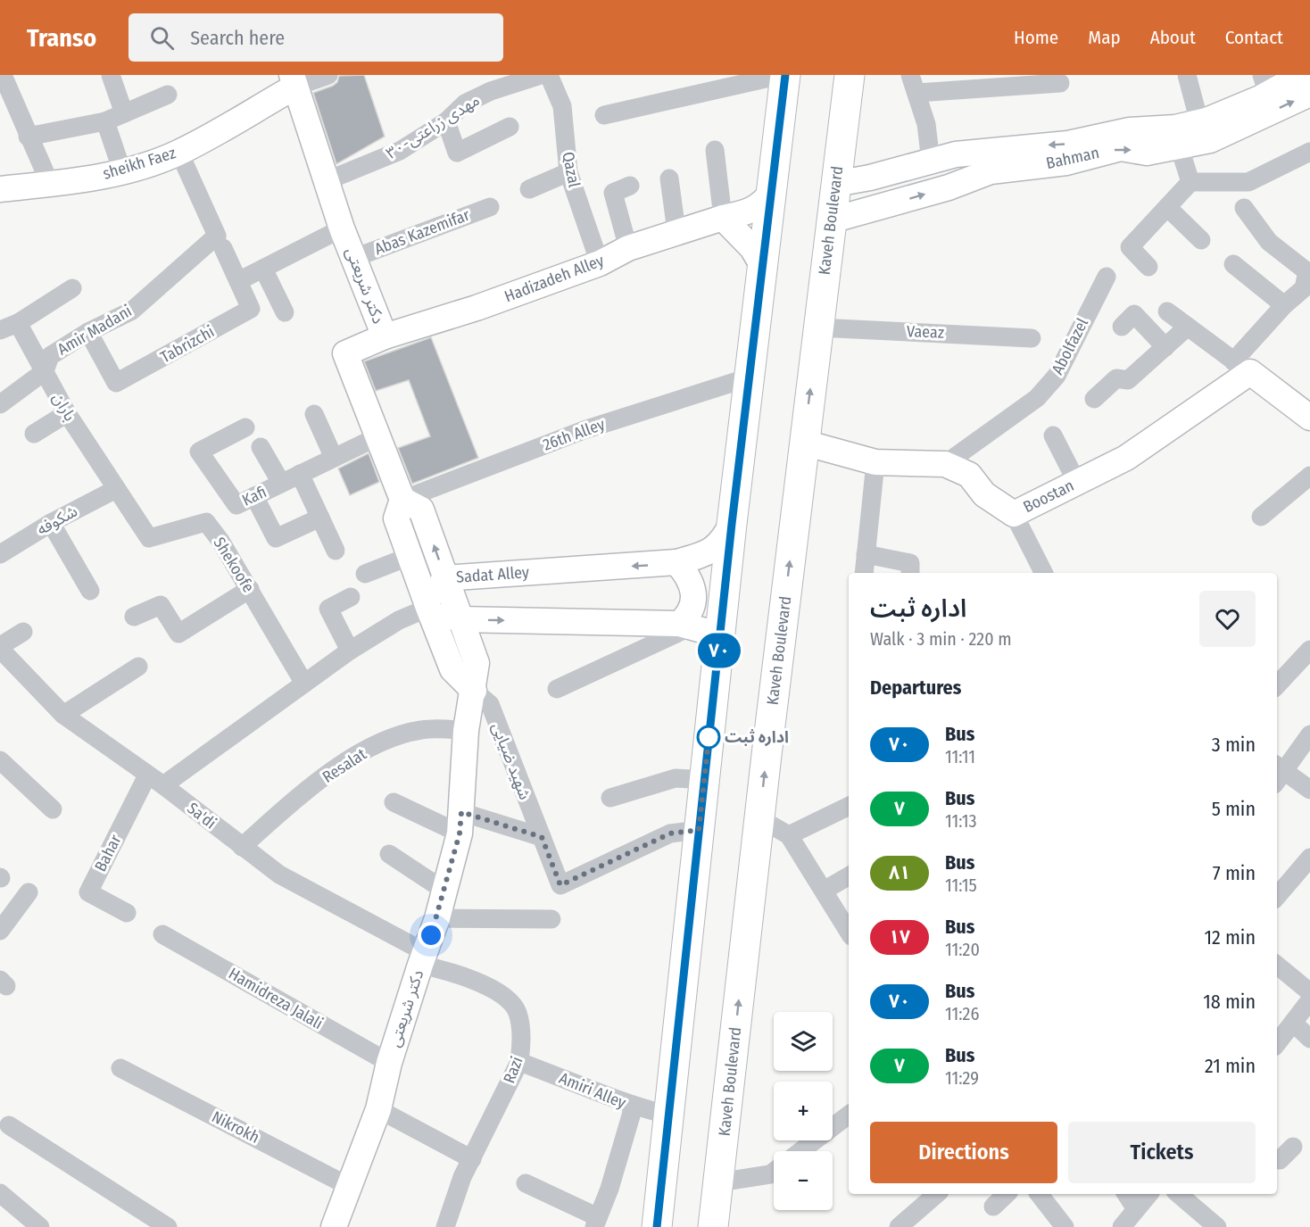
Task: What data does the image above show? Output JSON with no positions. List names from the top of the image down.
{
  "streets": {
    "main road": ["Kaveh Boulevard"],
    "street": [
      "۳۰-مهدی زراعتی",
      "Bahman",
      "sheikh Faez",
      "Qazal",
      "Abas Kazemifar",
      "Hadizadeh Alley",
      "دکتر شریعتی",
      "Amir Madani",
      "Vaeaz",
      "Tabrizchi",
      "Abolfazel",
      "باران",
      "26th Alley",
      "Kafi",
      "Boostan",
      "شکوفه",
      "Shekoofe",
      "Sadat Alley",
      "شهید ضیایی",
      "Resalat",
      "Sa'di",
      "Bahar",
      "Hamidreza Jalali",
      "Razi",
      "Amiri Alley",
      "Nikrokh"
    ]
  },
  "crossings": [
    ["۳۰-مهدی زراعتی", "دکتر شریعتی"],
    ["Bahman", "Kaveh Boulevard"],
    ["sheikh Faez", "دکتر شریعتی"],
    ["sheikh Faez", "Tabrizchi"],
    ["Qazal", "Hadizadeh Alley"],
    ["Kaveh Boulevard", "Vaeaz"],
    ["Kaveh Boulevard", "Boostan"],
    ["Abas Kazemifar", "دکتر شریعتی"],
    ["Hadizadeh Alley", "دکتر شریعتی"],
    ["دکتر شریعتی", "26th Alley"],
    ["دکتر شریعتی", "Kafi"],
    ["دکتر شریعتی", "Sadat Alley"],
    ["دکتر شریعتی", "شهید ضیایی"],
    ["دکتر شریعتی", "Resalat"],
    ["دکتر شریعتی", "Sa'di"],
    ["دکتر شریعتی", "Hamidreza Jalali"],
    ["دکتر شریعتی", "Razi"],
    ["دکتر شریعتی", "Nikrokh"],
    ["Amir Madani", "Tabrizchi"],
    ["Amir Madani", "باران"],
    ["Abolfazel", "Boostan"],
    ["باران", "شکوفه"],
    ["باران", "Shekoofe"],
    ["شکوفه", "Shekoofe"],
    ["Resalat", "Sa'di"],
    ["Sa'di", "Bahar"],
    ["Sa'di", "Razi"],
    ["Razi", "Amiri Alley"]
  ],
  "places": ["اداره ثبت"],
  "lines": ["bus line ۷۰"],
  "page": {
    "header": "Transo",
    "search": "Search here",
    "nav": [
      "Home",
      "Map",
      "About",
      "Contact"
    ],
    "on_map": "۷۰",
    "heading": [
      ["اداره ثبت", "Walk · 3 min · 220 m"],
      "Departures"
    ],
    "list": [
      {
        "mark": "۷۰",
        "name": "Bus",
        "note": "11:11",
        "value": "3 min"
      },
      {
        "mark": "۷",
        "name": "Bus",
        "note": "11:13",
        "value": "5 min"
      },
      {
        "mark": "۸۱",
        "name": "Bus",
        "note": "11:15",
        "value": "7 min"
      },
      {
        "mark": "۱۷",
        "name": "Bus",
        "note": "11:20",
        "value": "12 min"
      },
      {
        "mark": "۷۰",
        "name": "Bus",
        "note": "11:26",
        "value": "18 min"
      },
      {
        "mark": "۷",
        "name": "Bus",
        "note": "11:29",
        "value": "21 min"
      }
    ],
    "map_buttons": ["+", "−"],
    "buttons": ["Directions", "Tickets"]
  }
}
